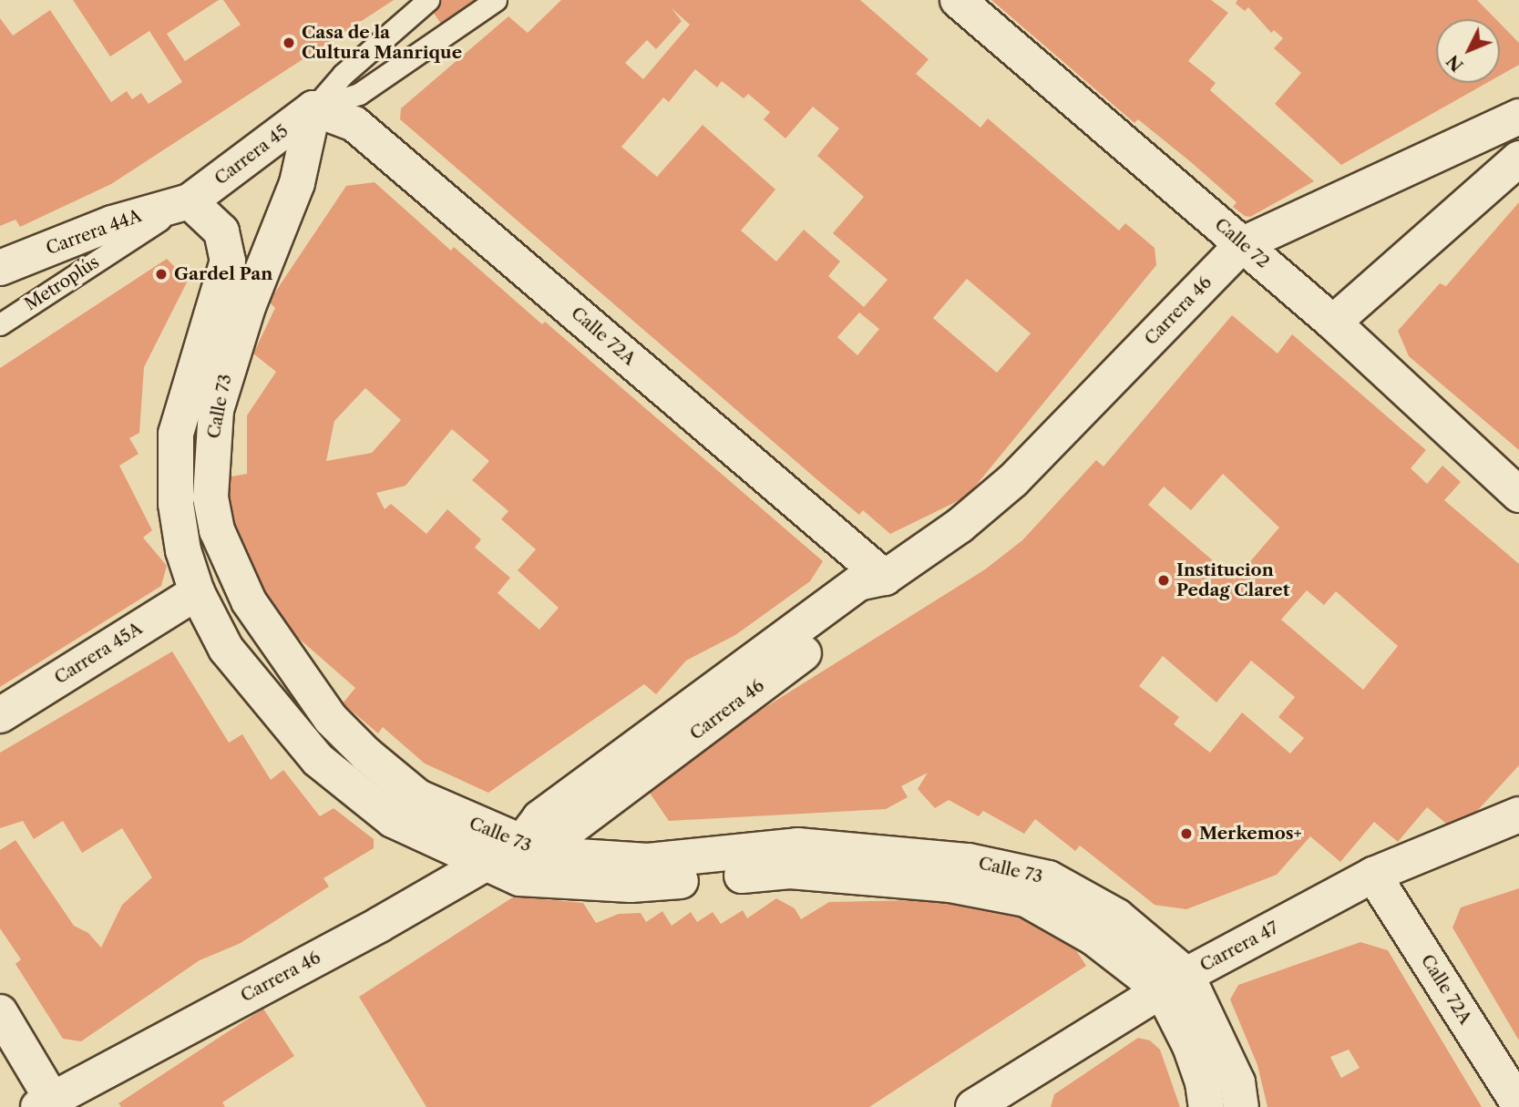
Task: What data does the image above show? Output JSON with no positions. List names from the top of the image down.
{
  "streets": {
    "street": [
      "Carrera 45",
      "Carrera 44A",
      "Calle 72",
      "Carrera 46",
      "Calle 72A",
      "Calle 73",
      "Carrera 45A",
      "Carrera 47"
    ],
    "lane": ["Metroplús"]
  },
  "crossings": [
    ["Carrera 45", "Carrera 44A"],
    ["Carrera 45", "Metroplús"],
    ["Carrera 45", "Calle 72A"],
    ["Carrera 45", "Calle 73"],
    ["Carrera 44A", "Metroplús"],
    ["Carrera 44A", "Calle 73"],
    ["Calle 72", "Carrera 46"],
    ["Metroplús", "Calle 73"],
    ["Carrera 46", "Calle 72A"],
    ["Carrera 46", "Calle 73"],
    ["Calle 72A", "Calle 73"],
    ["Calle 72A", "Carrera 47"],
    ["Calle 73", "Carrera 45A"],
    ["Calle 73", "Carrera 47"]
  ],
  "places": [
    "Casa de la Cultura Manrique",
    "Gardel Pan",
    "Institucion Pedag Claret",
    "Merkemos+"
  ],
  "north": "bottom left"
}
